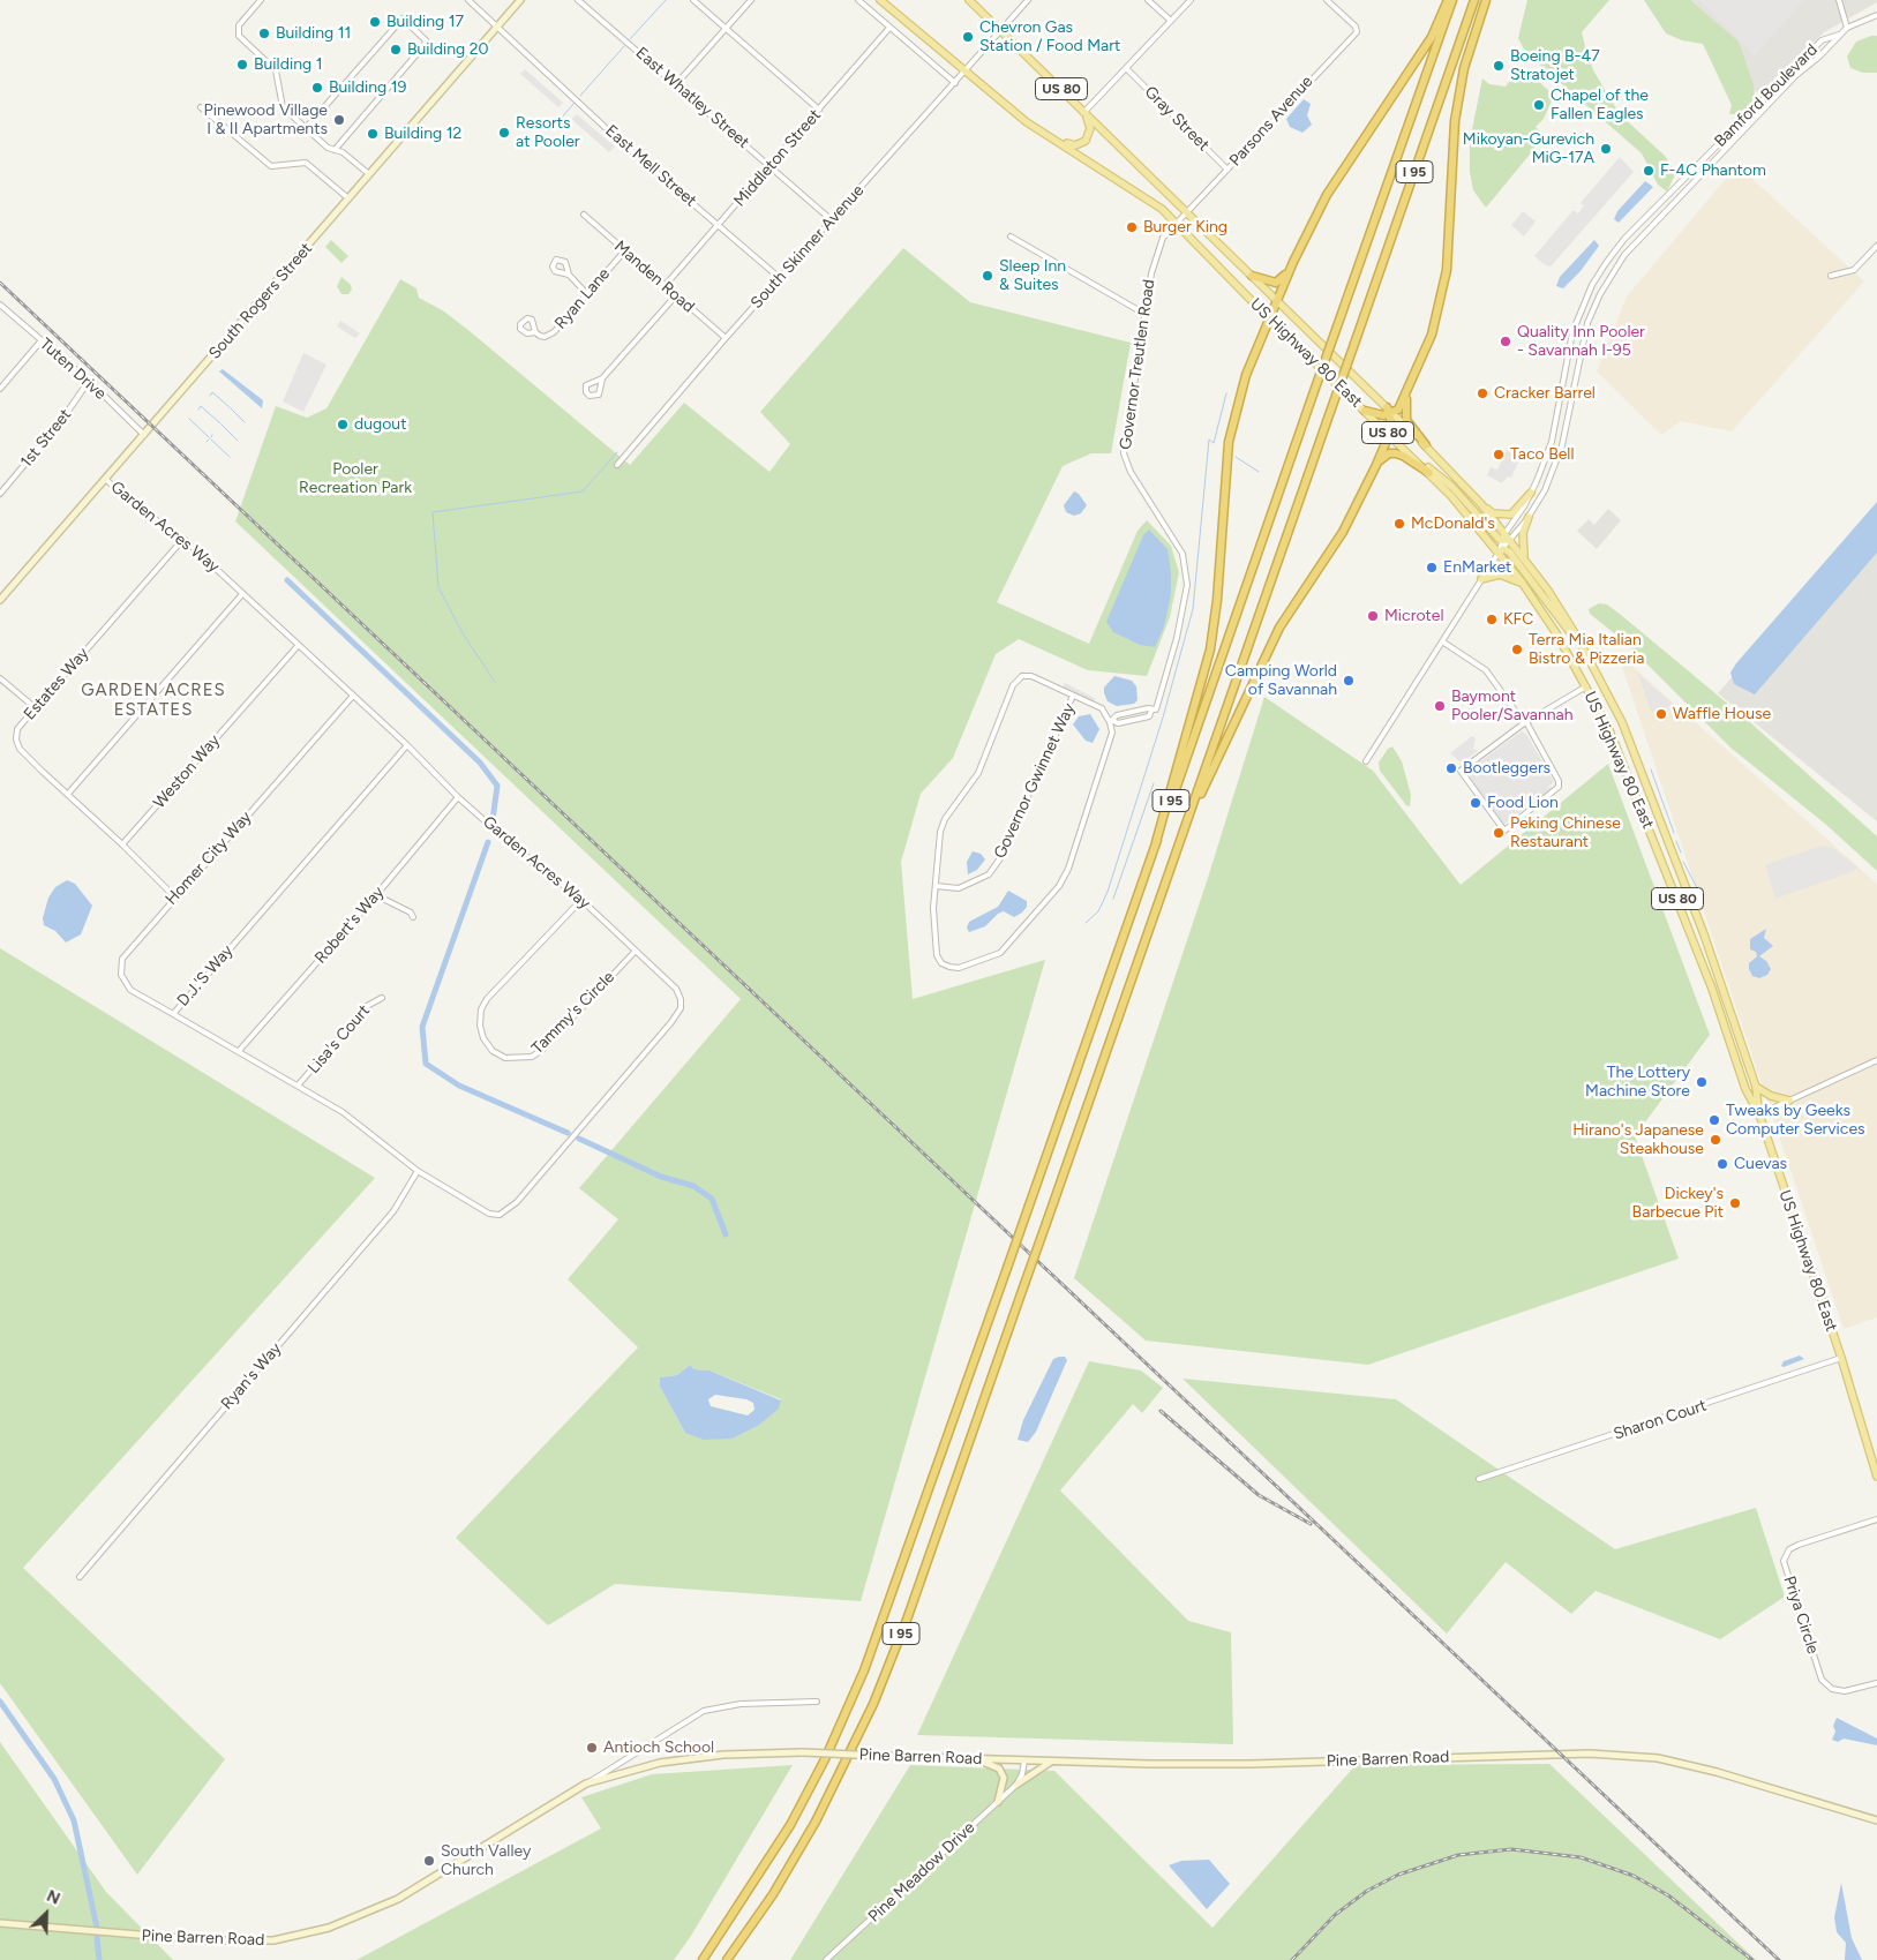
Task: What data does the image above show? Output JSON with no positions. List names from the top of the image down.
{
  "streets": {
    "highway": ["I 95"],
    "main road": [
      "US 80",
      "South Rogers Street",
      "US Highway 80 East",
      "Pine Barren Road"
    ],
    "street": [
      "Bamford Boulevard",
      "East Whatley Street",
      "Gray Street",
      "Parsons Avenue",
      "Middleton Street",
      "East Mell Street",
      "South Skinner Avenue",
      "Manden Road",
      "Ryan Lane",
      "Governor Treutlen Road",
      "Tuten Drive",
      "1st Street",
      "Garden Acres Way",
      "Estates Way",
      "Weston Way",
      "Governor Gwinnet Way",
      "Homer City Way",
      "Robert's Way",
      "D.J.'S Way",
      "Tammy's Circle",
      "Lisa's Court",
      "Ryan's Way",
      "Sharon Court",
      "Priya Circle",
      "Pine Meadow Drive"
    ]
  },
  "crossings": [
    ["US 80", "US Highway 80 East"],
    ["Bamford Boulevard", "US Highway 80 East"],
    ["East Whatley Street", "Middleton Street"],
    ["East Whatley Street", "South Skinner Avenue"],
    ["Gray Street", "Parsons Avenue"],
    ["Parsons Avenue", "US Highway 80 East"],
    ["Parsons Avenue", "Governor Treutlen Road"],
    ["Middleton Street", "East Mell Street"],
    ["Middleton Street", "Manden Road"],
    ["East Mell Street", "South Skinner Avenue"],
    ["East Mell Street", "South Rogers Street"],
    ["South Skinner Avenue", "Manden Road"],
    ["South Skinner Avenue", "US Highway 80 East"],
    ["Manden Road", "Ryan Lane"],
    ["South Rogers Street", "Tuten Drive"],
    ["South Rogers Street", "Garden Acres Way"],
    ["US Highway 80 East", "Governor Treutlen Road"],
    ["US Highway 80 East", "Sharon Court"],
    ["Tuten Drive", "1st Street"],
    ["Garden Acres Way", "Estates Way"],
    ["Garden Acres Way", "Weston Way"],
    ["Garden Acres Way", "Homer City Way"],
    ["Garden Acres Way", "Robert's Way"],
    ["Garden Acres Way", "D.J.'S Way"],
    ["Garden Acres Way", "Tammy's Circle"],
    ["Garden Acres Way", "Ryan's Way"],
    ["Estates Way", "Weston Way"],
    ["Estates Way", "Homer City Way"],
    ["Homer City Way", "D.J.'S Way"],
    ["Robert's Way", "D.J.'S Way"],
    ["D.J.'S Way", "Lisa's Court"],
    ["D.J.'S Way", "Ryan's Way"]
  ],
  "districts": ["GARDEN ACRES ESTATES"],
  "parks": ["Pooler Recreation Park"],
  "places": [
    "Building 17",
    "Building 11",
    "Chevron Gas Station / Food Mart",
    "Building 20",
    "Building 1",
    "Boeing B-47 Stratojet",
    "Building 19",
    "Chapel of the Fallen Eagles",
    "Pinewood Village I & II Apartments",
    "Resorts at Pooler",
    "Building 12",
    "Mikoyan-Gurevich MiG-17A",
    "F-4C Phantom",
    "Burger King",
    "Sleep Inn & Suites",
    "Quality Inn Pooler - Savannah I-95",
    "Cracker Barrel",
    "dugout",
    "Taco Bell",
    "McDonald's",
    "EnMarket",
    "Microtel",
    "KFC",
    "Terra Mia Italian Bistro & Pizzeria",
    "Camping World of Savannah",
    "Baymont Pooler/Savannah",
    "Waffle House",
    "Bootleggers",
    "Food Lion",
    "Peking Chinese Restaurant",
    "The Lottery Machine Store",
    "Tweaks by Geeks Computer Services",
    "Hirano's Japanese Steakhouse",
    "Cuevas",
    "Dickey's Barbecue Pit",
    "Antioch School",
    "South Valley Church"
  ],
  "north": "top right"
}
